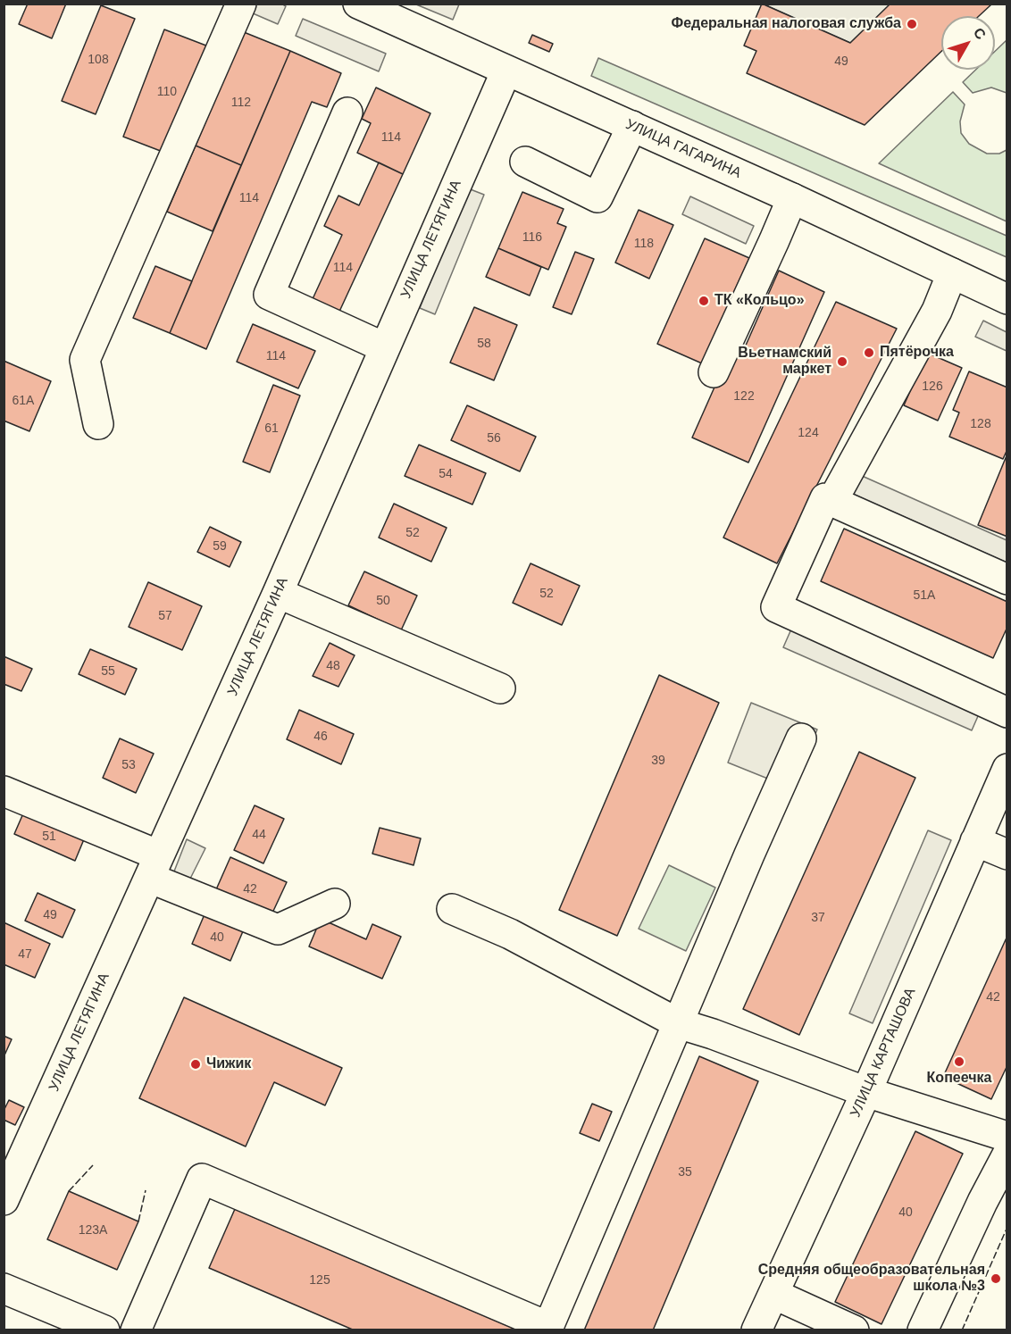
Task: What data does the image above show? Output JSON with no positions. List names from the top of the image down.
{
  "streets": {
    "street": ["УЛИЦА ГАГАРИНА", "УЛИЦА ЛЕТЯГИНА", "УЛИЦА КАРТАШОВА"]
  },
  "crossings": [
    ["УЛИЦА ГАГАРИНА", "УЛИЦА ЛЕТЯГИНА"]
  ],
  "places": [
    "Федеральная налоговая служба",
    "ТК «Кольцо»",
    "Пятёрочка",
    "Вьетнамский маркет",
    "Копеечка",
    "Чижик",
    "Средняя общеобразовательная школа №3"
  ],
  "house_numbers": [
    "108",
    "49",
    "110",
    "112",
    "114",
    "114",
    "116",
    "118",
    "114",
    "58",
    "114",
    "126",
    "122",
    "61А",
    "128",
    "61",
    "124",
    "56",
    "54",
    "52",
    "59",
    "52",
    "51А",
    "50",
    "57",
    "48",
    "55",
    "46",
    "39",
    "53",
    "44",
    "51",
    "42",
    "49",
    "37",
    "40",
    "47",
    "42",
    "35",
    "40",
    "123А",
    "125"
  ],
  "north": "top right"
}
